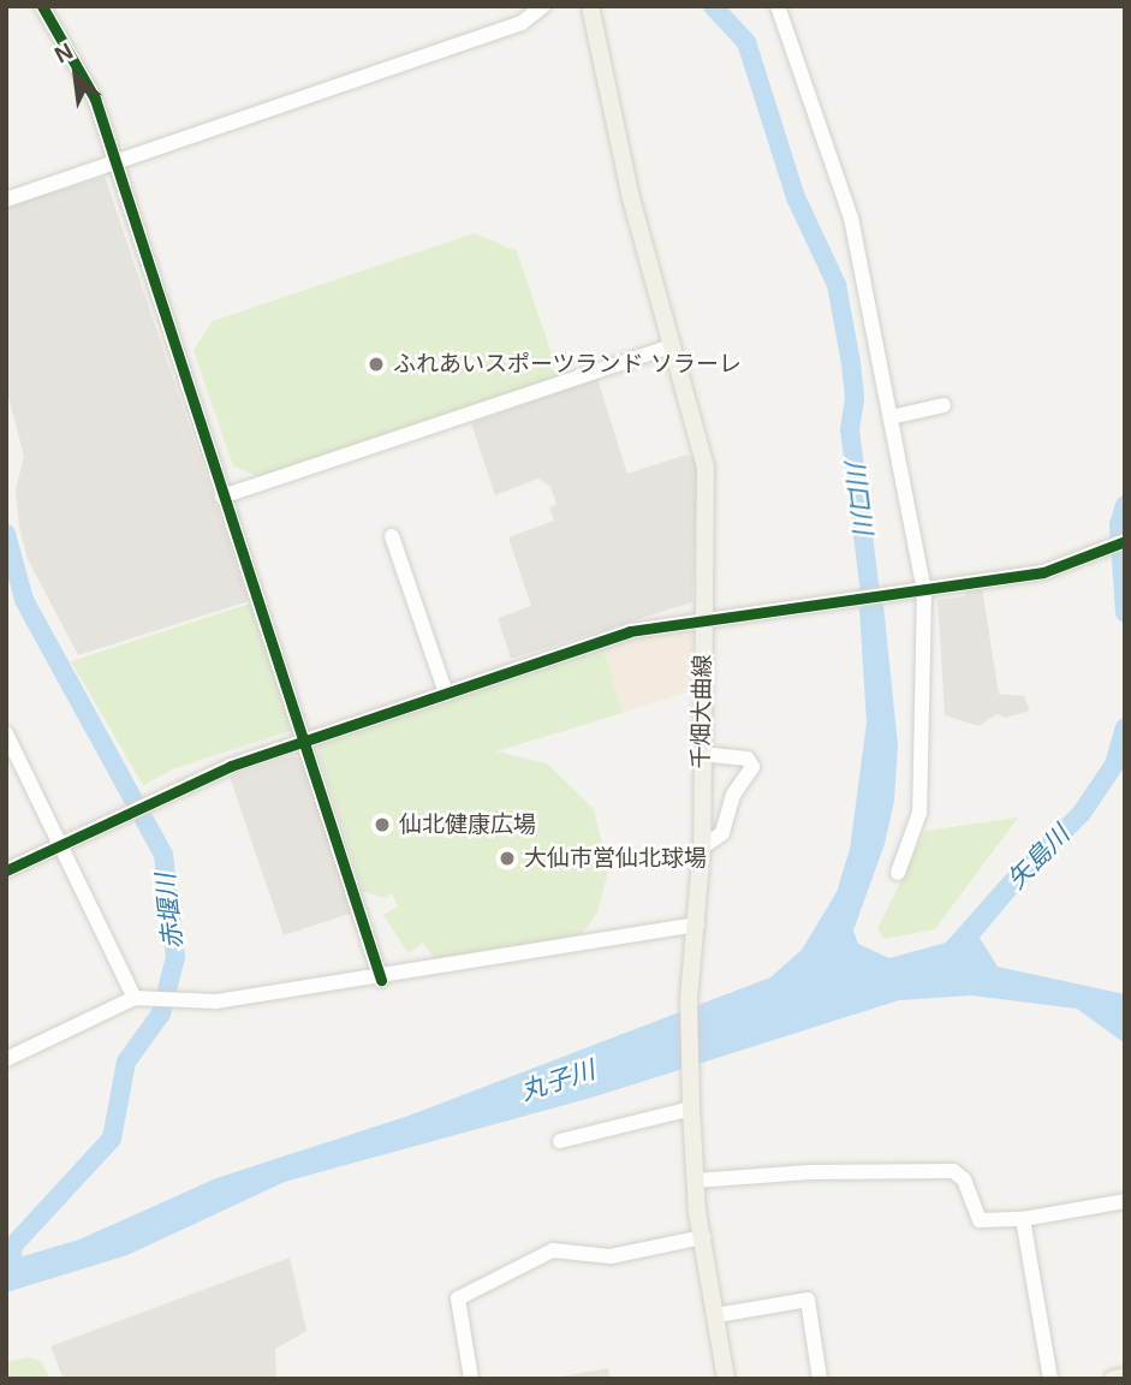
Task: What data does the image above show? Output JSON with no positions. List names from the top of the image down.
{
  "streets": {
    "main road": ["千畑大曲線"]
  },
  "water": [
    "川口川",
    "矢島川",
    "赤堰川",
    "丸子川"
  ],
  "places": ["ふれあいスポーツランド ソラーレ", "仙北健康広場", "大仙市営仙北球場"],
  "north": "top left"
}
